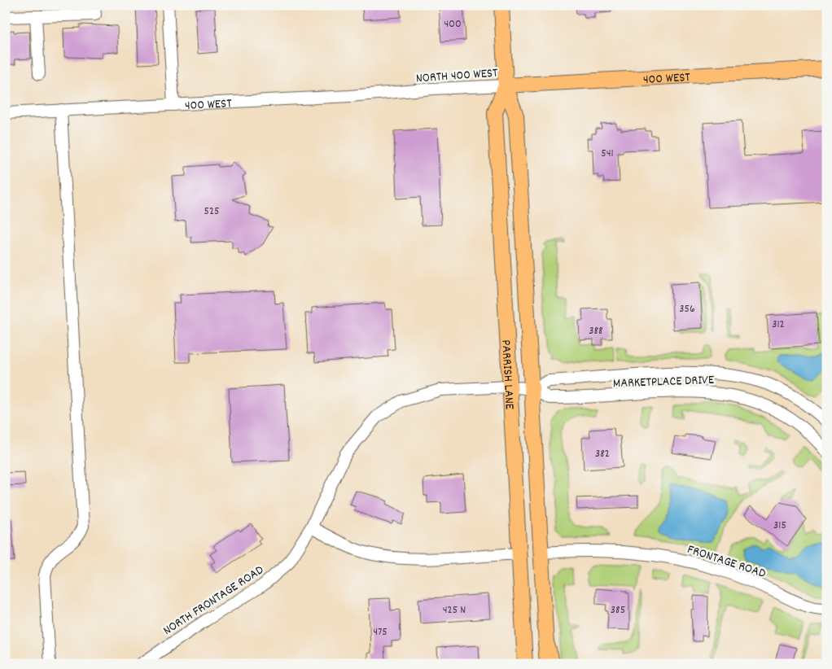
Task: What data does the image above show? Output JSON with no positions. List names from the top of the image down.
{
  "streets": {
    "main road": ["400 WEST", "PARRISH LANE"],
    "street": [
      "NORTH 400 WEST",
      "MARKETPLACE DRIVE",
      "FRONTAGE ROAD",
      "NORTH FRONTAGE ROAD"
    ]
  },
  "crossings": [
    ["NORTH 400 WEST", "400 WEST"],
    ["NORTH 400 WEST", "PARRISH LANE"],
    ["400 WEST", "PARRISH LANE"],
    ["PARRISH LANE", "MARKETPLACE DRIVE"],
    ["PARRISH LANE", "FRONTAGE ROAD"],
    ["PARRISH LANE", "NORTH FRONTAGE ROAD"],
    ["MARKETPLACE DRIVE", "NORTH FRONTAGE ROAD"]
  ],
  "house_numbers": [
    "400",
    "541",
    "525",
    "356",
    "312",
    "388",
    "382",
    "315",
    "425 N",
    "385",
    "475"
  ]
}
